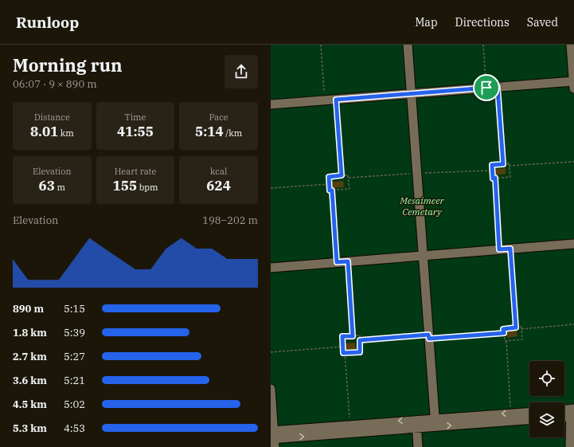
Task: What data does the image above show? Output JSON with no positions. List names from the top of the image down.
{
  "parks": ["Mesaimeer Cemetary"],
  "page": {
    "header": "Runloop",
    "nav": ["Map", "Directions", "Saved"],
    "heading": ["Morning run", "06:07 · 9 × 890 m"],
    "stats": [
      ["Distance", "8.01 km"],
      ["Time", "41:55"],
      ["Pace", "5:14 /km"],
      ["Elevation", "63 m"],
      ["Heart rate", "155 bpm"],
      ["kcal", "624"]
    ],
    "chart": ["Elevation", "198–202 m"],
    "list": [
      {
        "name": "890 m",
        "note": "5:15"
      },
      {
        "name": "1.8 km",
        "note": "5:39"
      },
      {
        "name": "2.7 km",
        "note": "5:27"
      },
      {
        "name": "3.6 km",
        "note": "5:21"
      },
      {
        "name": "4.5 km",
        "note": "5:02"
      },
      {
        "name": "5.3 km",
        "note": "4:53"
      }
    ]
  }
}
